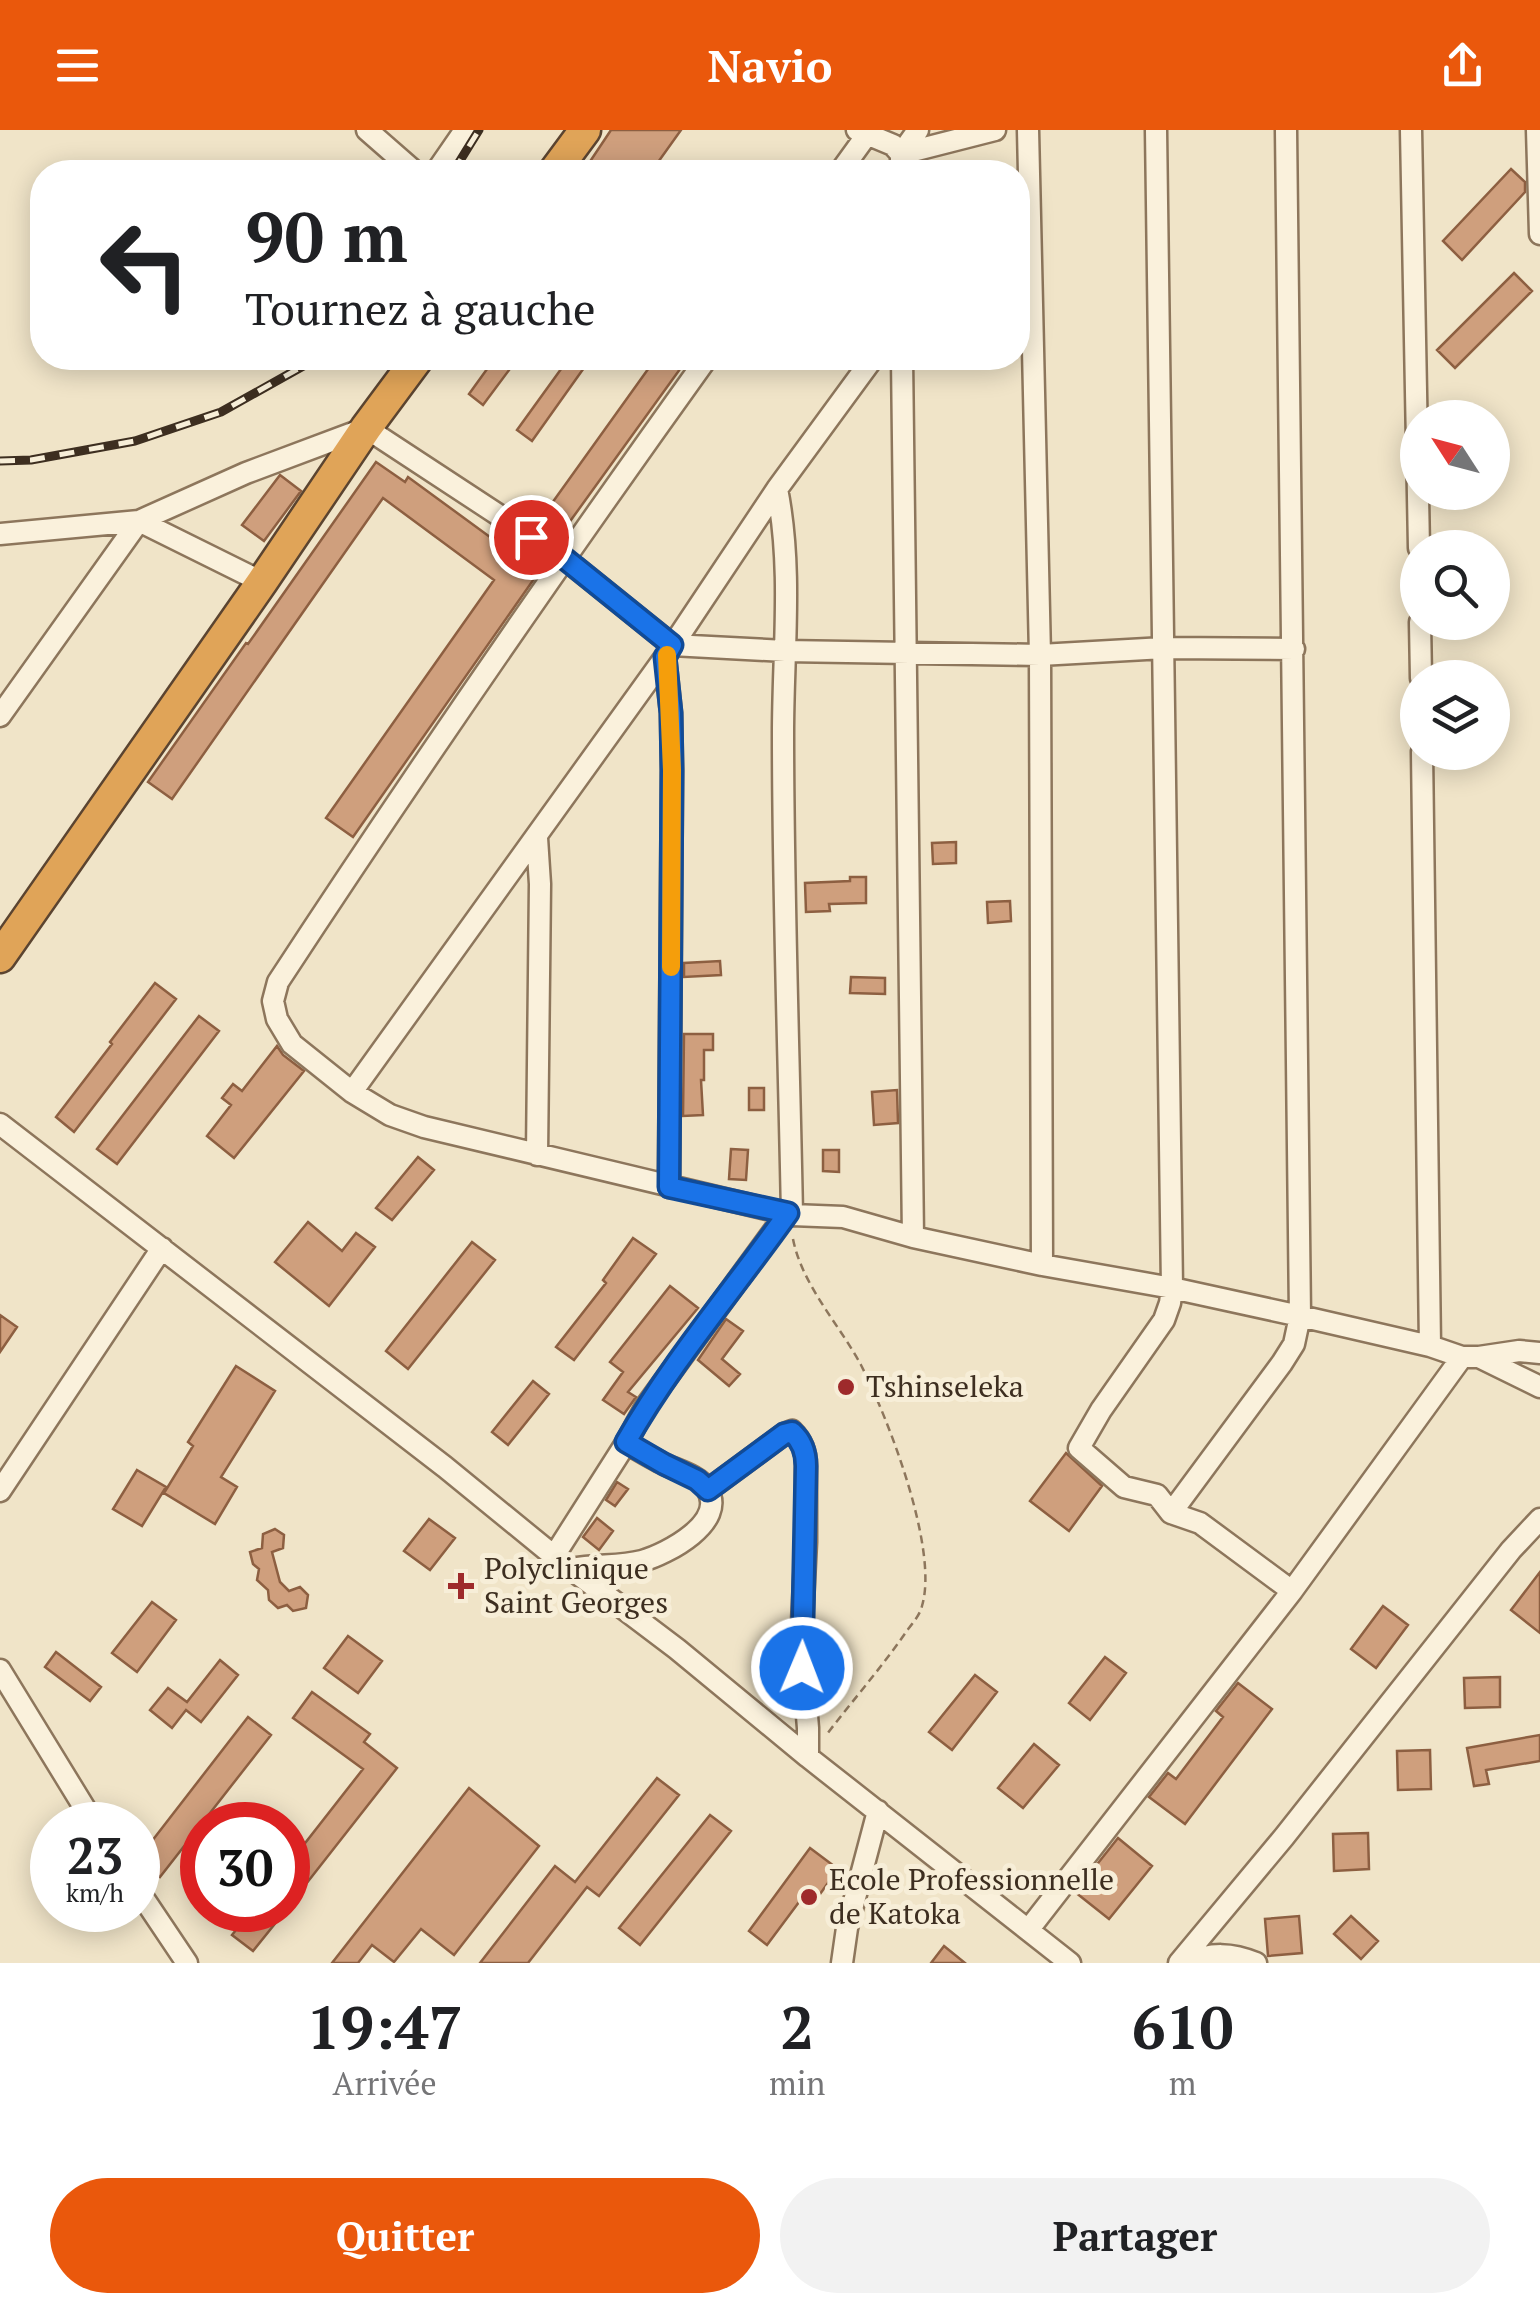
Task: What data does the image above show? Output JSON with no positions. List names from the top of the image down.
{
  "places": {
    "other": ["Tshinseleka", "Ecole Professionnelle de Katoka"],
    "health": ["Polyclinique Saint Georges"]
  },
  "north": "top left",
  "page": {
    "header": "Navio",
    "turn": ["90 m", "Tournez à gauche"],
    "speed": "23 km/h",
    "limit": "30",
    "eta": [
      "19:47",
      "Arrivée",
      "2",
      "min",
      "610",
      "m"
    ],
    "buttons": ["Quitter", "Partager"]
  }
}
